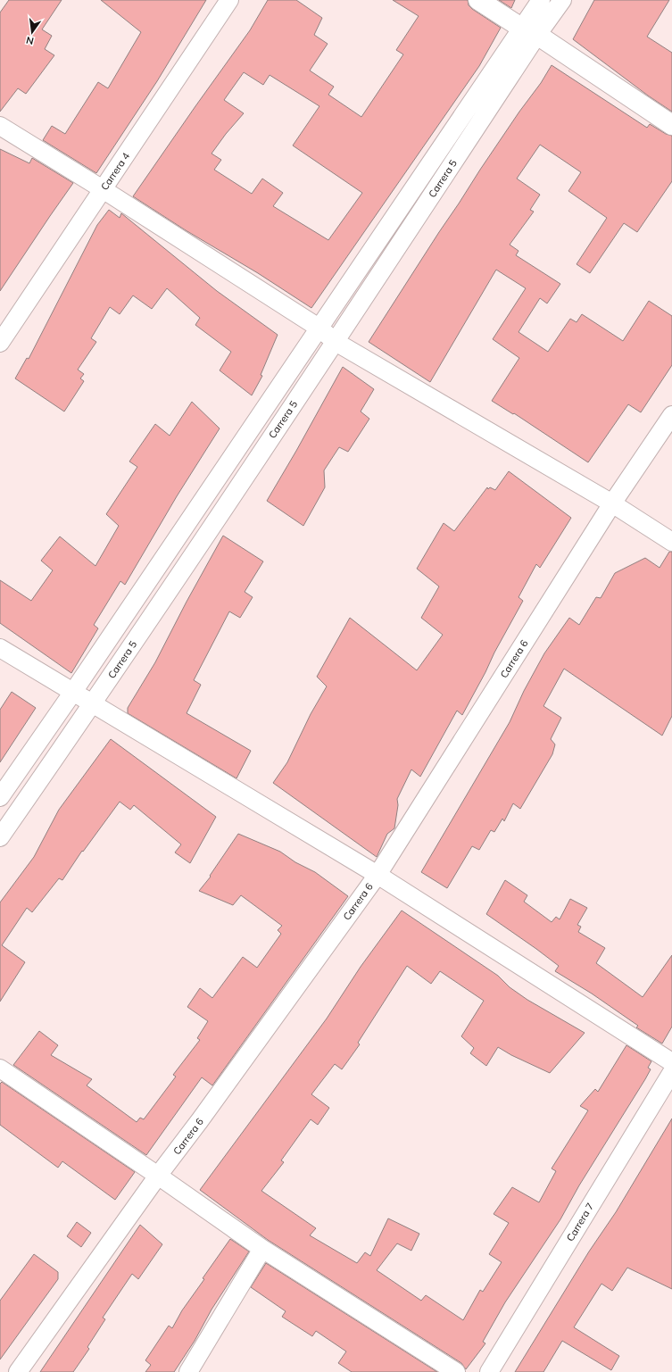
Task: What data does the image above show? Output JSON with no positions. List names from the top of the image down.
{
  "streets": {
    "street": [
      "Carrera 4",
      "Carrera 5",
      "Carrera 6",
      "Carrera 7"
    ]
  },
  "north": "bottom"
}
